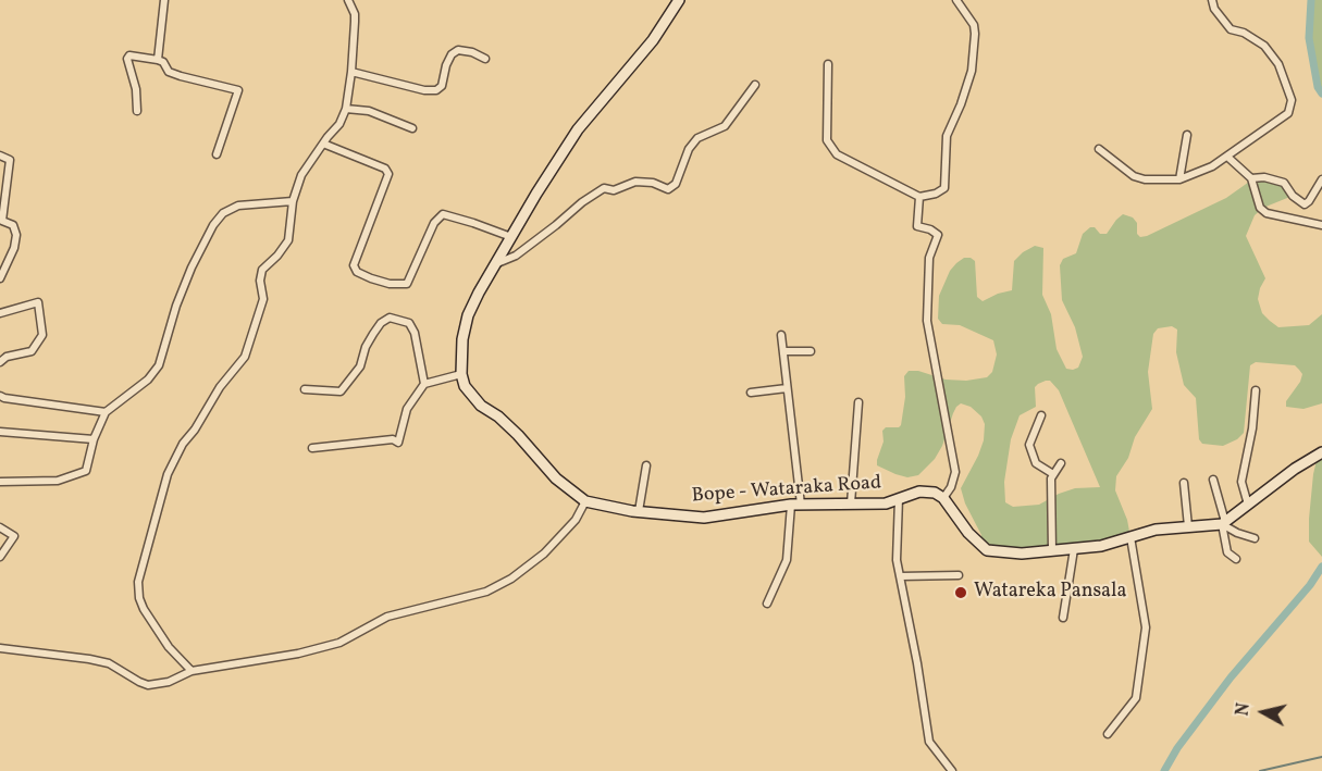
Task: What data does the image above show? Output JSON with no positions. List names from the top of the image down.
{
  "streets": {
    "street": ["Bope - Wataraka Road"]
  },
  "places": ["Watareka Pansala"],
  "north": "left"
}
